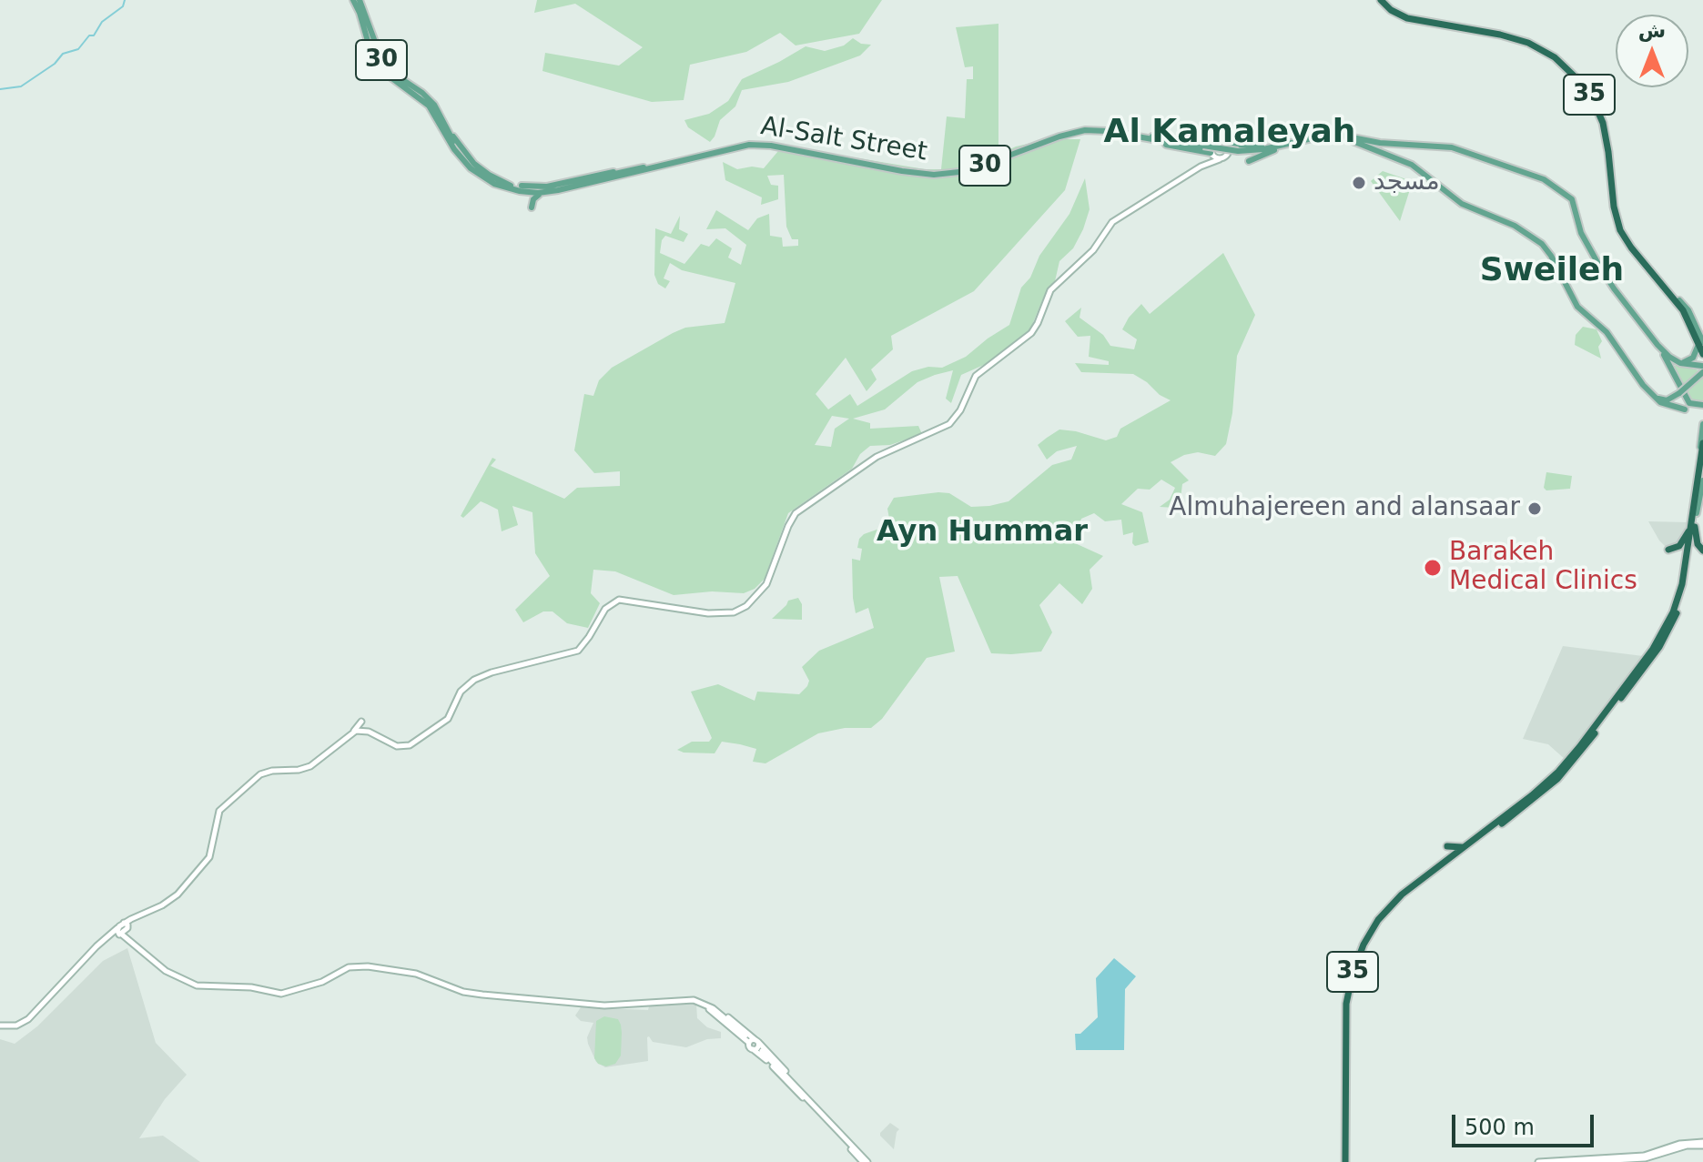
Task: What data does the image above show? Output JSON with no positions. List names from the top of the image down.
{
  "streets": {
    "highway": ["35"],
    "main road": ["30", "Al-Salt Street"]
  },
  "crossings": [
    ["30", "Al-Salt Street"]
  ],
  "districts": ["Al Kamaleyah", "Sweileh", "Ayn Hummar"],
  "places": ["مسجد", "Almuhajereen and alansaar", "Barakeh Medical Clinics"],
  "scale_bar": "500 m",
  "north": "top"
}
